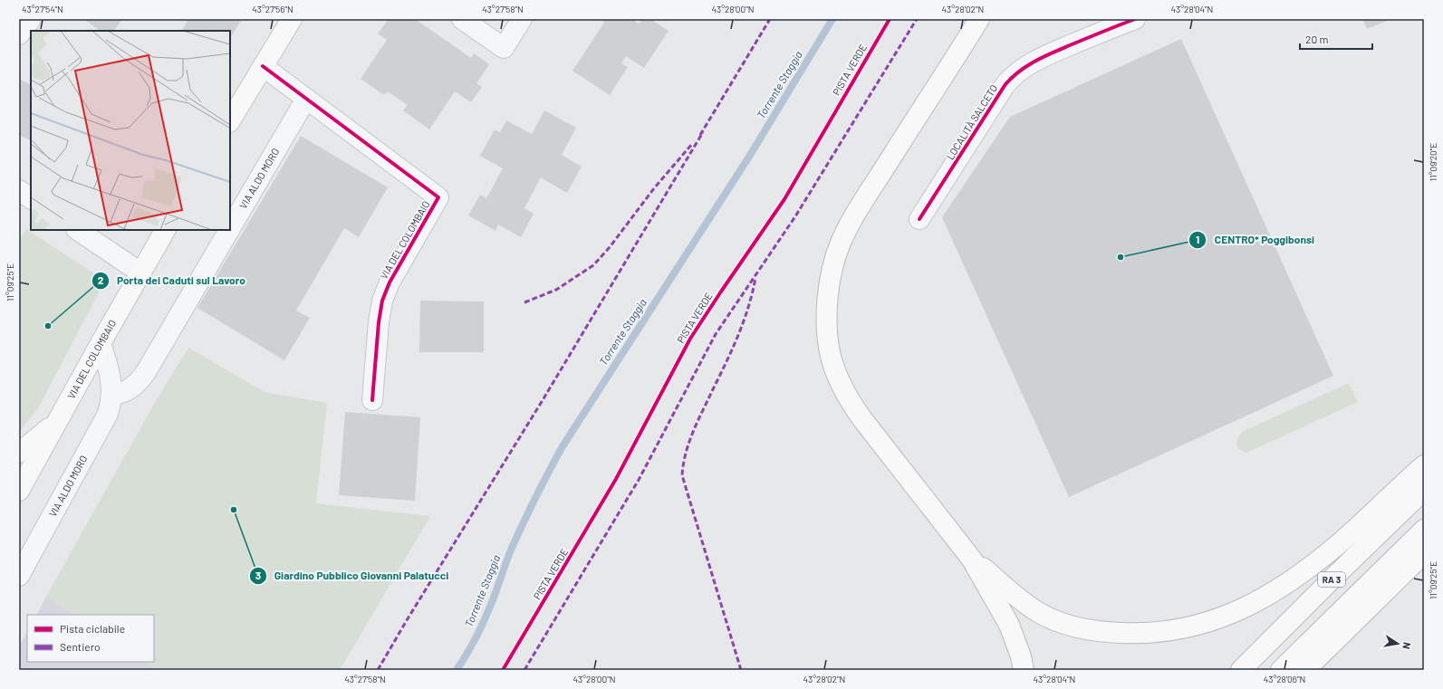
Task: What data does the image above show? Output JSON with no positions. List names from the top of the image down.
{
  "streets": {
    "main road": ["VIA DEL COLOMBAIO", "RA 3"],
    "street": ["LOCALITÀ SALCETO", "VIA ALDO MORO"],
    "cycle path": ["PISTA VERDE"]
  },
  "crossings": [
    ["VIA ALDO MORO", "VIA DEL COLOMBAIO"]
  ],
  "water": ["Torrente Staggia"],
  "places": ["CENTRO* Poggibonsi", "Porta dei Caduti sul Lavoro", "Giardino Pubblico Giovanni Palatucci"],
  "legend": ["Pista ciclabile", "Sentiero"],
  "scale_bar": "20 m",
  "north": "right",
  "coordinates": [
    "43°27'54\"N",
    "43°27'56\"N",
    "43°27'58\"N",
    "43°28'00\"N",
    "43°28'02\"N",
    "43°28'04\"N",
    "11°09'20\"E",
    "11°09'25\"E",
    "43°28'06\"N"
  ]
}
